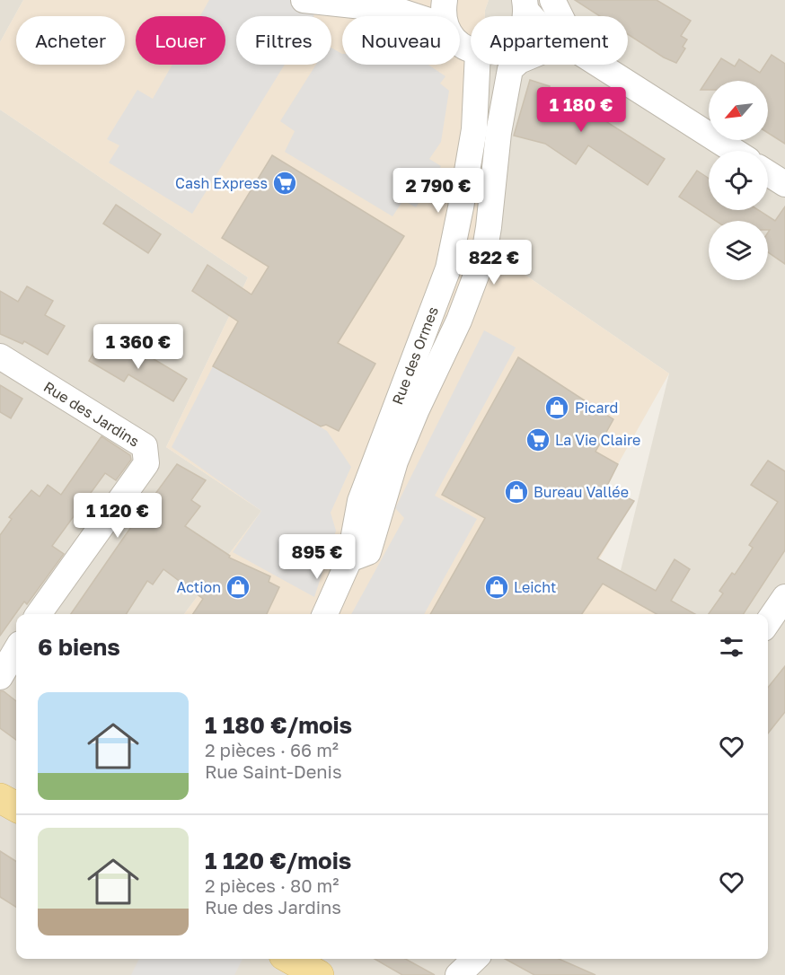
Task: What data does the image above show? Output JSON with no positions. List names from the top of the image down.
{
  "streets": {
    "street": ["Rue des Ormes", "Rue des Jardins"]
  },
  "places": {
    "supermarket": ["Cash Express", "La Vie Claire"],
    "shop": [
      "Picard",
      "Bureau Vallée",
      "Action",
      "Leicht"
    ]
  },
  "north": "bottom left",
  "page": {
    "chip": [
      "Acheter",
      "Louer",
      "Filtres",
      "Nouveau",
      "Appartement"
    ],
    "price": [
      "1 180 €",
      "2 790 €",
      "822 €",
      "1 360 €",
      "1 120 €",
      "895 €"
    ],
    "heading": "6 biens",
    "list": [
      {
        "name": "1 180 €/mois",
        "note": "2 pièces · 66 m² · Rue Saint-Denis"
      },
      {
        "name": "1 120 €/mois",
        "note": "2 pièces · 80 m² · Rue des Jardins"
      }
    ]
  }
}
